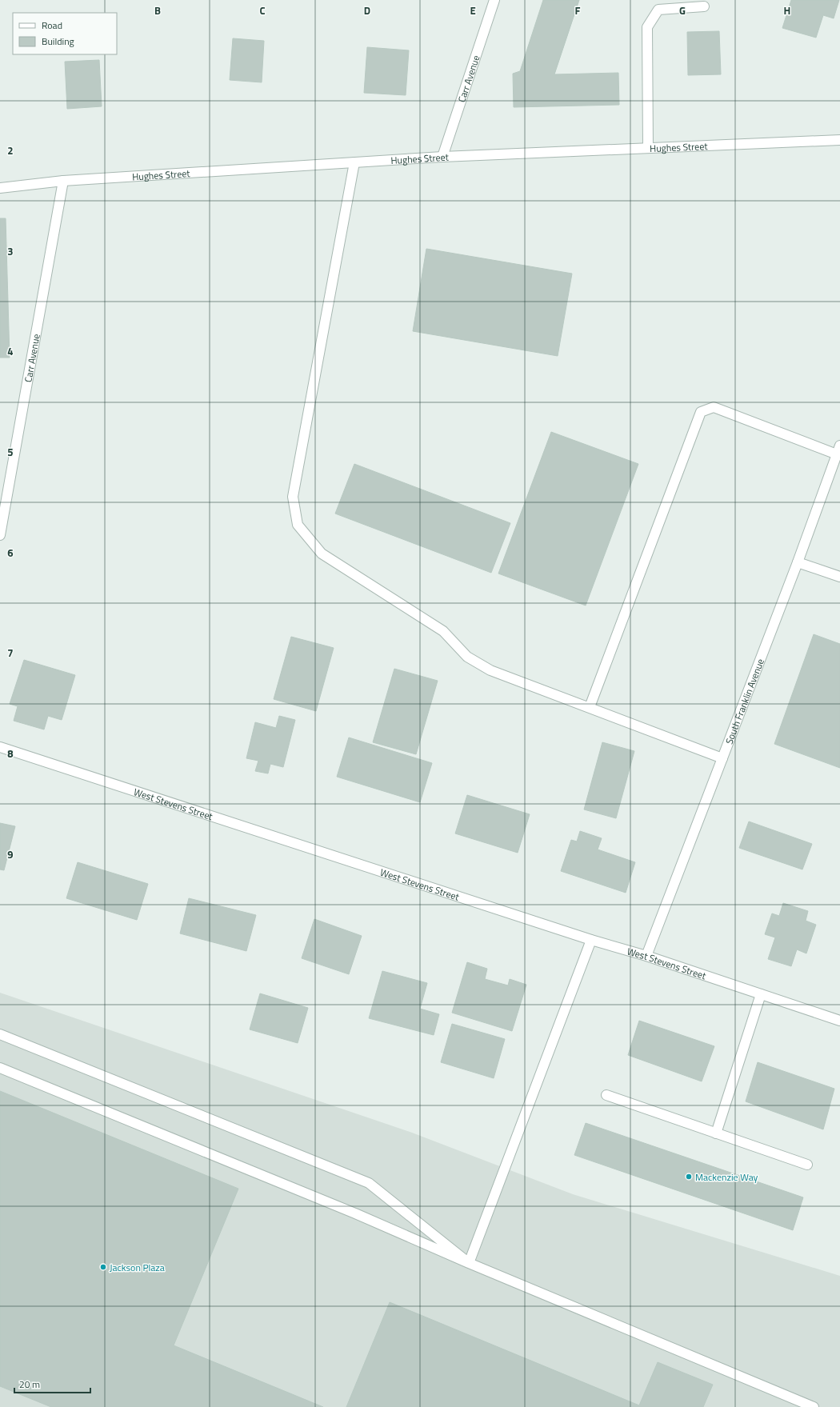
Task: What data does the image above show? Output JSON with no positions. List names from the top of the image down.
{
  "streets": {
    "street": [
      "Carr Avenue",
      "Hughes Street",
      "South Franklin Avenue",
      "West Stevens Street"
    ]
  },
  "crossings": [
    ["Carr Avenue", "Hughes Street"],
    ["South Franklin Avenue", "West Stevens Street"]
  ],
  "places": ["Mackenzie Way", "Jackson Plaza"],
  "legend": ["Road", "Building"],
  "scale_bar": "20 m",
  "grid": {
    "columns": [
      "B",
      "C",
      "D",
      "E",
      "F",
      "G",
      "H"
    ],
    "rows": [
      "2",
      "3",
      "4",
      "5",
      "6",
      "7",
      "8",
      "9"
    ]
  }
}
